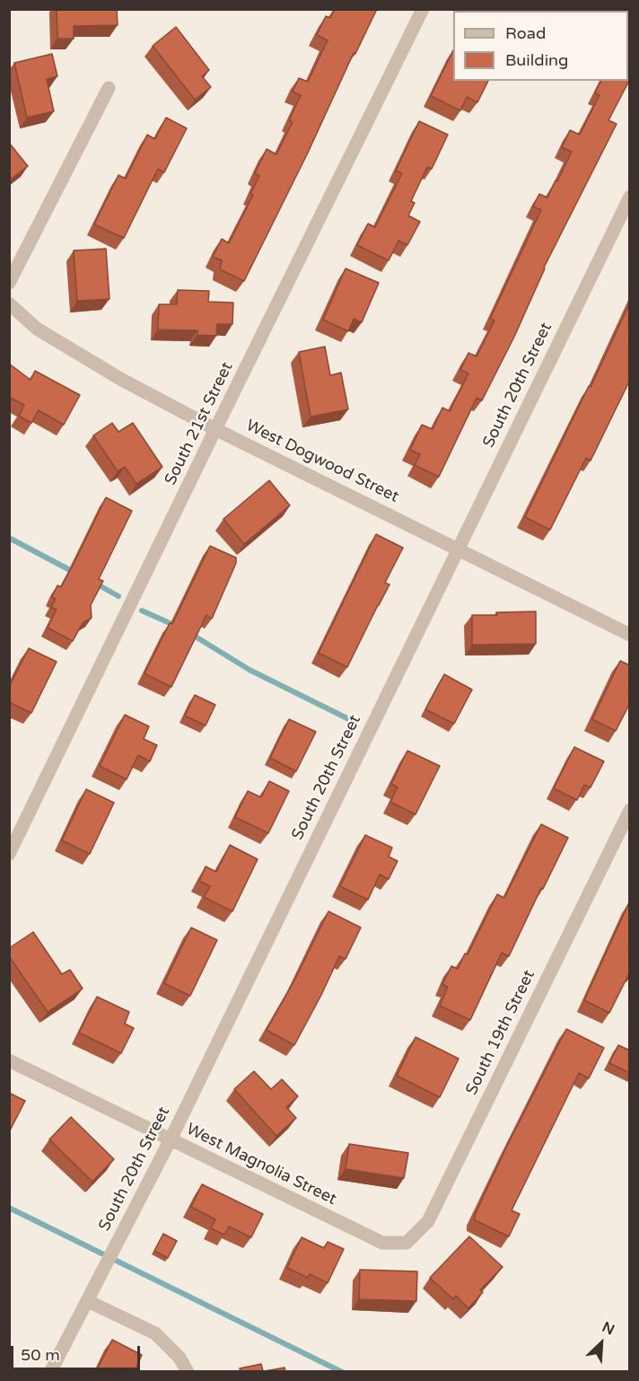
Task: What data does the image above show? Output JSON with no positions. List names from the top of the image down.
{
  "streets": {
    "street": [
      "South 20th Street",
      "South 21st Street",
      "West Dogwood Street",
      "South 19th Street",
      "West Magnolia Street"
    ]
  },
  "crossings": [
    ["South 20th Street", "West Dogwood Street"],
    ["South 20th Street", "West Magnolia Street"],
    ["South 21st Street", "West Dogwood Street"],
    ["South 19th Street", "West Magnolia Street"]
  ],
  "legend": ["Road", "Building"],
  "scale_bar": "50 m",
  "north": "top right"
}
